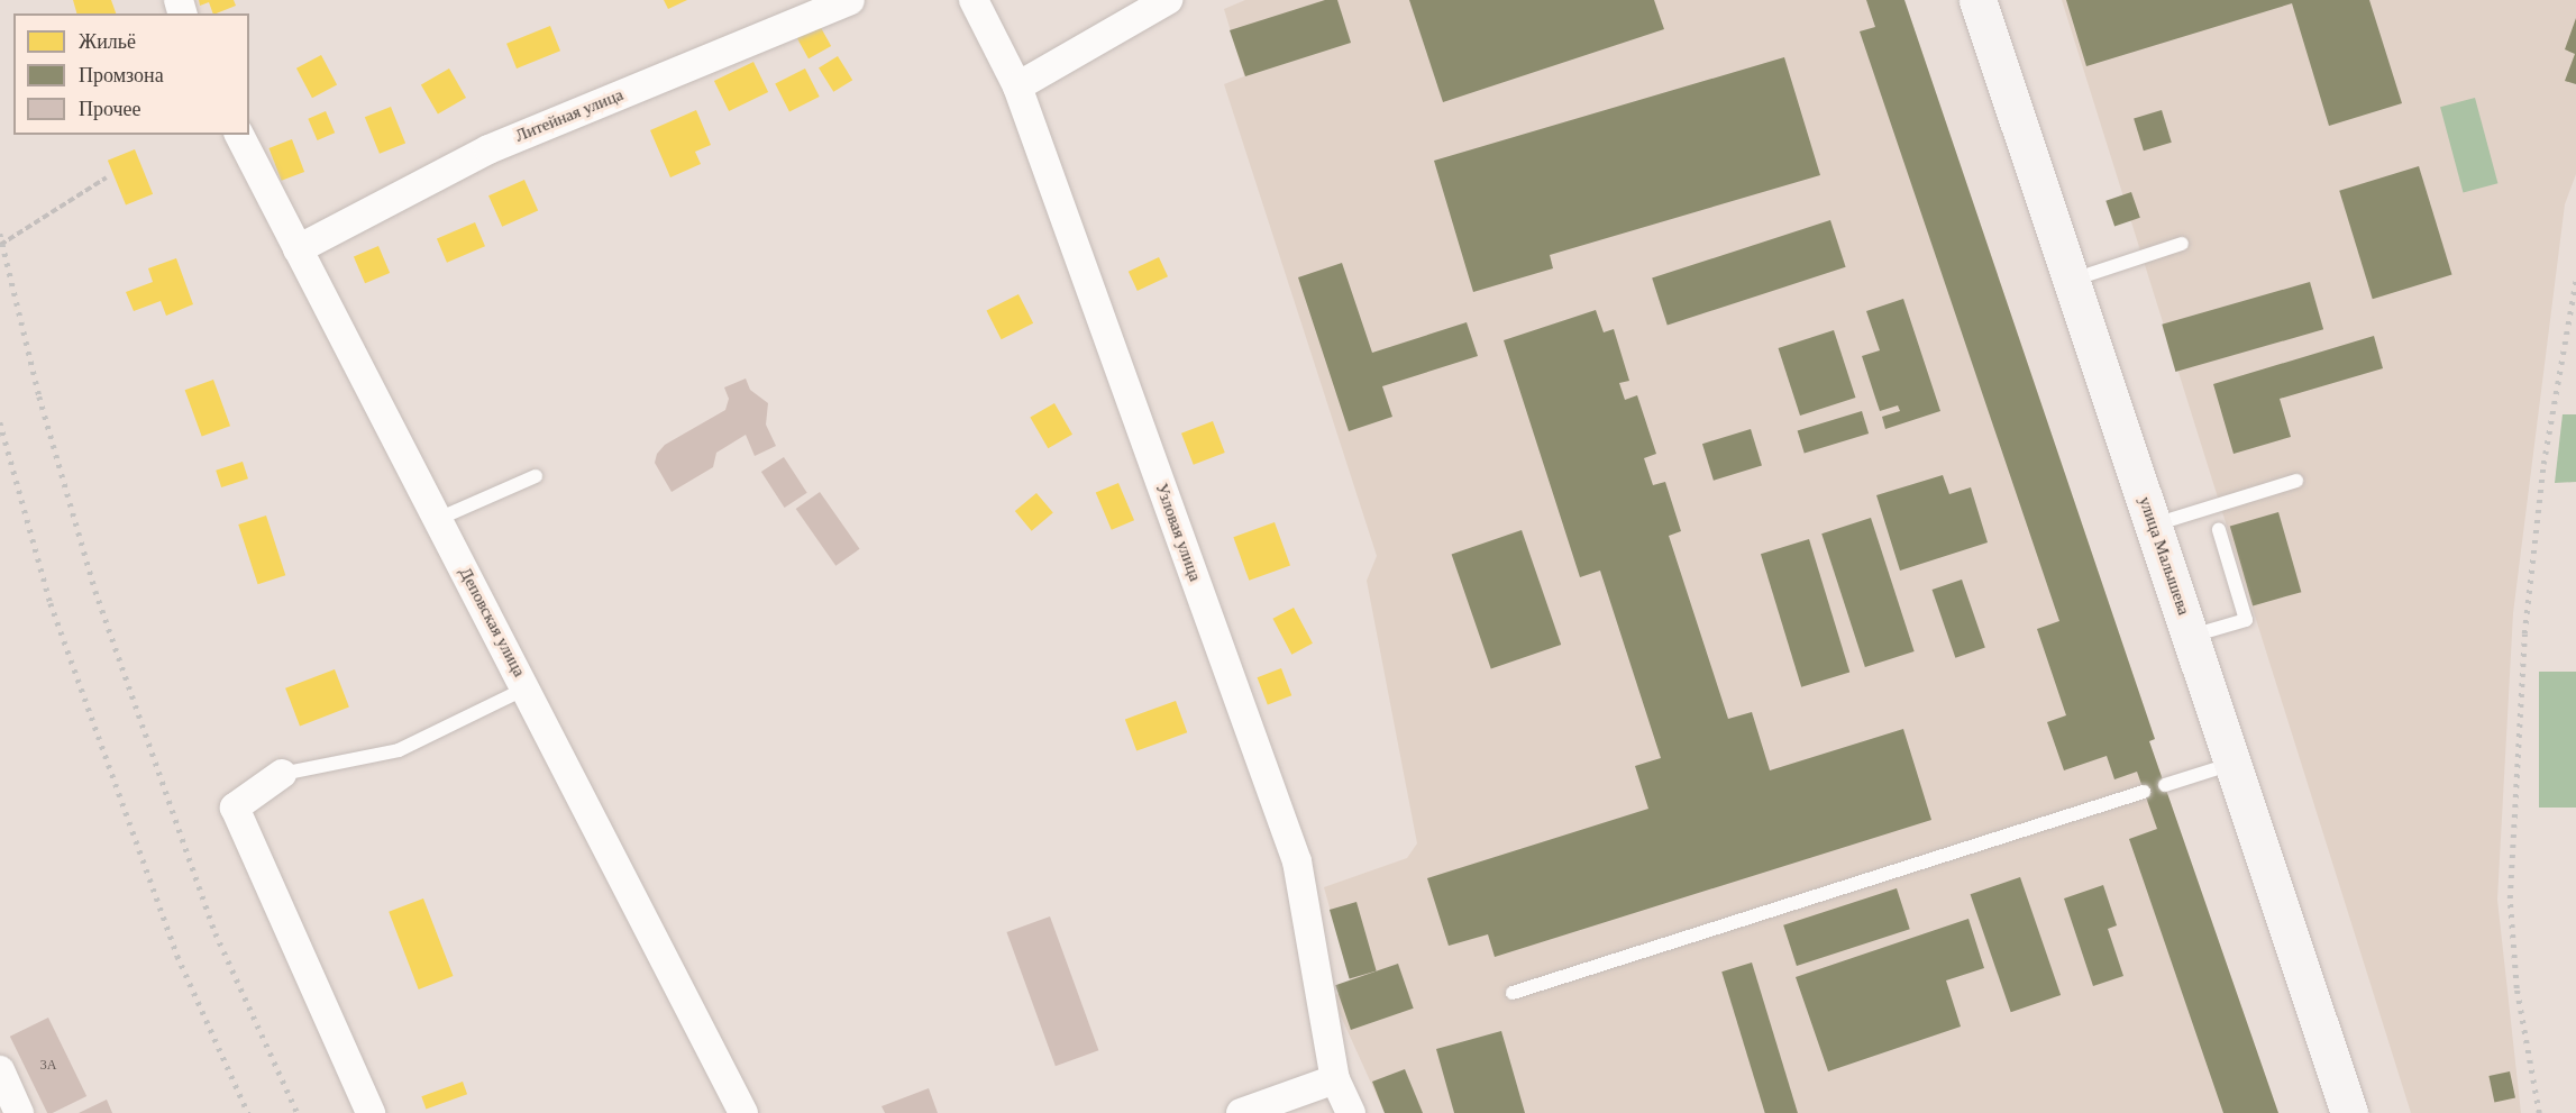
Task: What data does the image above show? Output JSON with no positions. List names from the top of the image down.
{
  "streets": {
    "street": [
      "Литейная улица",
      "Узловая улица",
      "улица Малышева",
      "Деповская улица"
    ]
  },
  "crossings": [
    ["Литейная улица", "Деповская улица"]
  ],
  "house_numbers": ["3А"],
  "legend": ["Жильё", "Промзона", "Прочее"]
}
